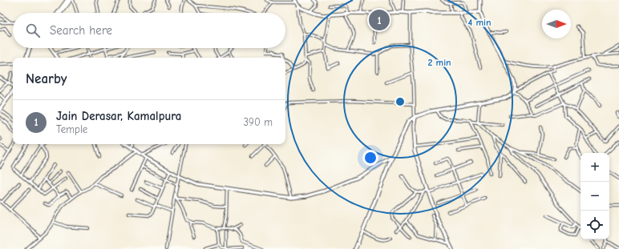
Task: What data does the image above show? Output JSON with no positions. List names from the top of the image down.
{
  "north": "right",
  "page": {
    "pins": "1",
    "search": "Search here",
    "heading": "Nearby",
    "list": [
      {
        "mark": "1",
        "name": "Jain Derasar, Kamalpura",
        "note": "Temple",
        "value": "390 m"
      }
    ],
    "map_buttons": ["+", "−"]
  },
  "rings": ["4 min", "2 min"]
}
